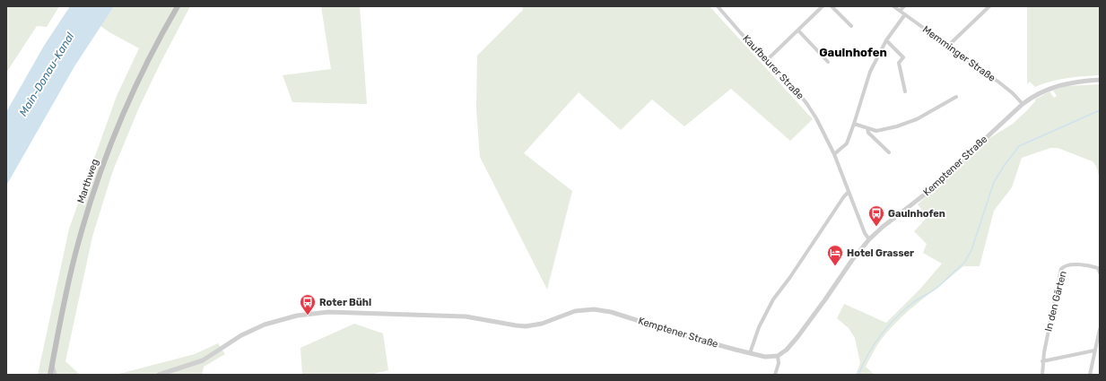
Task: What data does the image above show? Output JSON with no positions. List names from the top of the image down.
{
  "streets": {
    "main road": ["Marthweg"],
    "street": [
      "Memminger Straße",
      "Kaufbeurer Straße",
      "Kemptener Straße",
      "In den Gärten"
    ]
  },
  "crossings": [
    ["Memminger Straße", "Kemptener Straße"],
    ["Kaufbeurer Straße", "Kemptener Straße"]
  ],
  "districts": ["Gaulnhofen"],
  "water": ["Main-Donau-Kanal"],
  "places": {
    "bus stop": ["Gaulnhofen", "Roter Bühl"],
    "hotel": ["Hotel Grasser"]
  }
}
